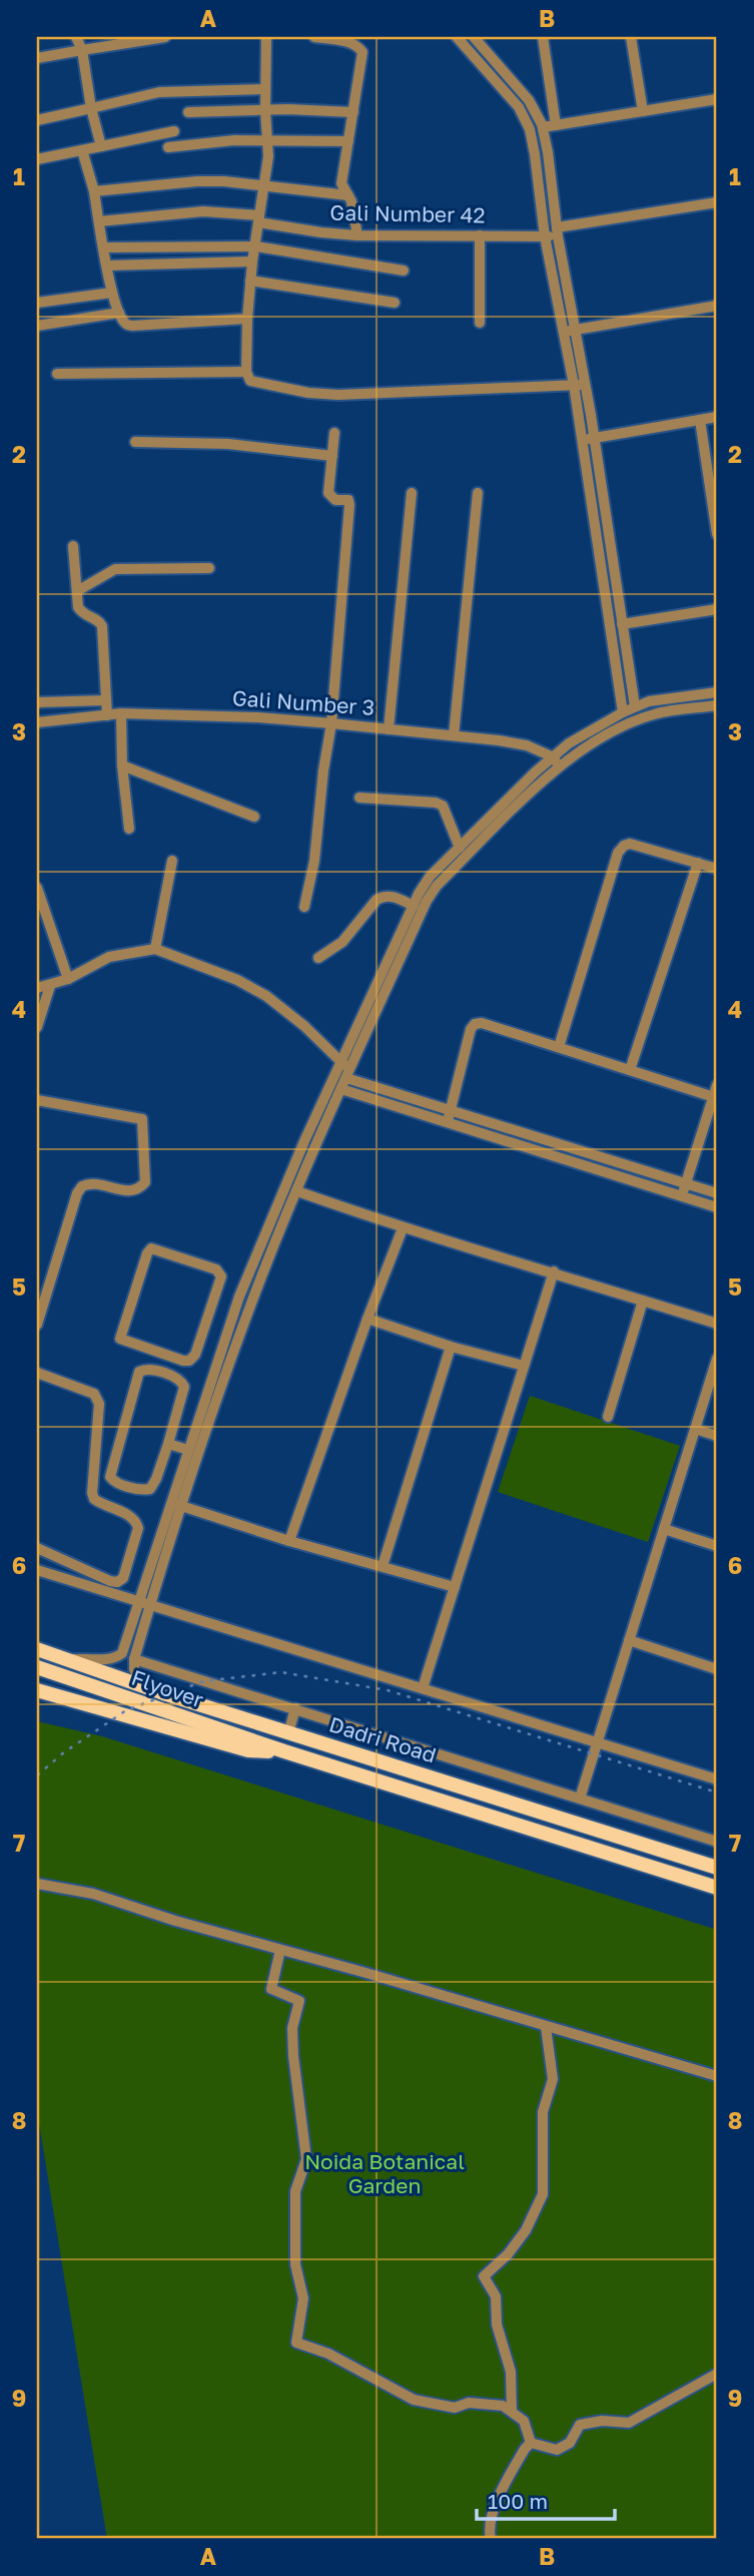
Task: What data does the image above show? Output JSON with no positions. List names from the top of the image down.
{
  "streets": {
    "main road": ["Flyover", "Dadri Road"],
    "street": ["Gali Number 42", "Gali Number 3"]
  },
  "crossings": [
    ["Flyover", "Dadri Road"]
  ],
  "parks": ["Noida Botanical Garden"],
  "scale_bar": "100 m",
  "grid": {
    "columns": ["A", "B"],
    "rows": [
      "1",
      "2",
      "3",
      "4",
      "5",
      "6",
      "7",
      "8",
      "9"
    ]
  }
}
